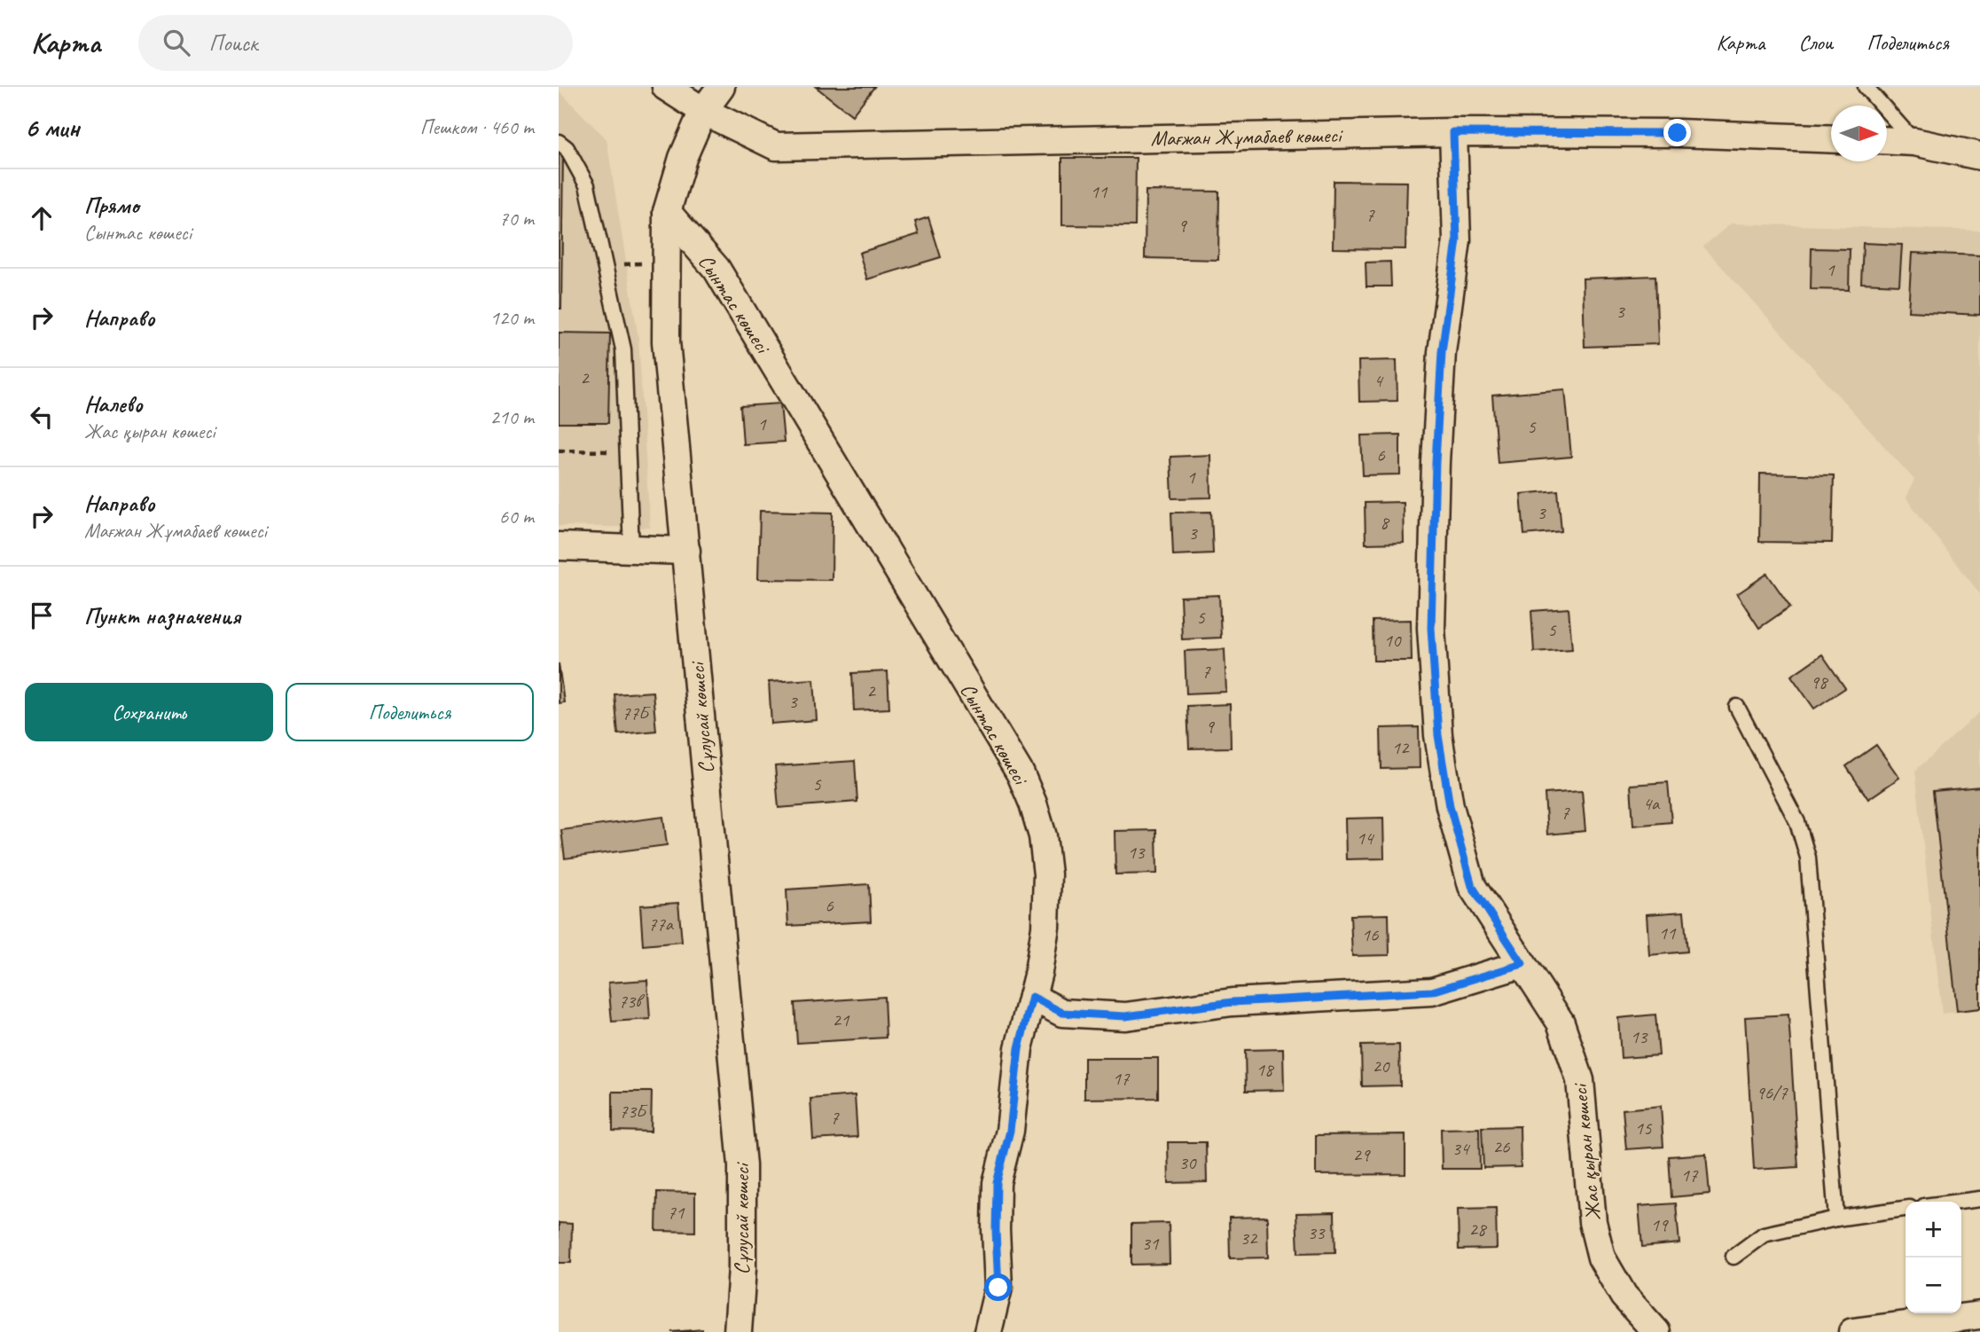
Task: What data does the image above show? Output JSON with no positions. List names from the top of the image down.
{
  "streets": {
    "street": [
      "Мағжан Жұмабаев көшесі",
      "Сынтас көшесі",
      "Сұлусай көшесі",
      "Жас қыран көшесі"
    ]
  },
  "crossings": [
    ["Мағжан Жұмабаев көшесі", "Сұлусай көшесі"],
    ["Мағжан Жұмабаев көшесі", "Жас қыран көшесі"],
    ["Сынтас көшесі", "Сұлусай көшесі"]
  ],
  "house_numbers": [
    "11",
    "7",
    "9",
    "1",
    "3",
    "2",
    "4",
    "1",
    "5",
    "6",
    "1",
    "3",
    "8",
    "3",
    "5",
    "5",
    "10",
    "7",
    "98",
    "2",
    "3",
    "77Б",
    "9",
    "12",
    "5",
    "4а",
    "7",
    "14",
    "13",
    "6",
    "77а",
    "11",
    "16",
    "73в",
    "21",
    "13",
    "20",
    "18",
    "17",
    "96/7",
    "73Б",
    "7",
    "15",
    "26",
    "34",
    "29",
    "30",
    "17",
    "71",
    "19",
    "28",
    "33",
    "32",
    "31"
  ],
  "north": "right",
  "page": {
    "header": "Карта",
    "search": "Поиск",
    "nav": ["Карта", "Слои", "Поделиться"],
    "heading": ["6 мин", "Пешком · 460 m"],
    "list": [
      ["Прямо", "Сынтас көшесі", "70 m"],
      ["Направо", "120 m"],
      ["Налево", "Жас қыран көшесі", "210 m"],
      ["Направо", "Мағжан Жұмабаев көшесі", "60 m"],
      "Пункт назначения"
    ],
    "buttons": ["Сохранить", "Поделиться"],
    "map_buttons": ["+", "−"]
  }
}
